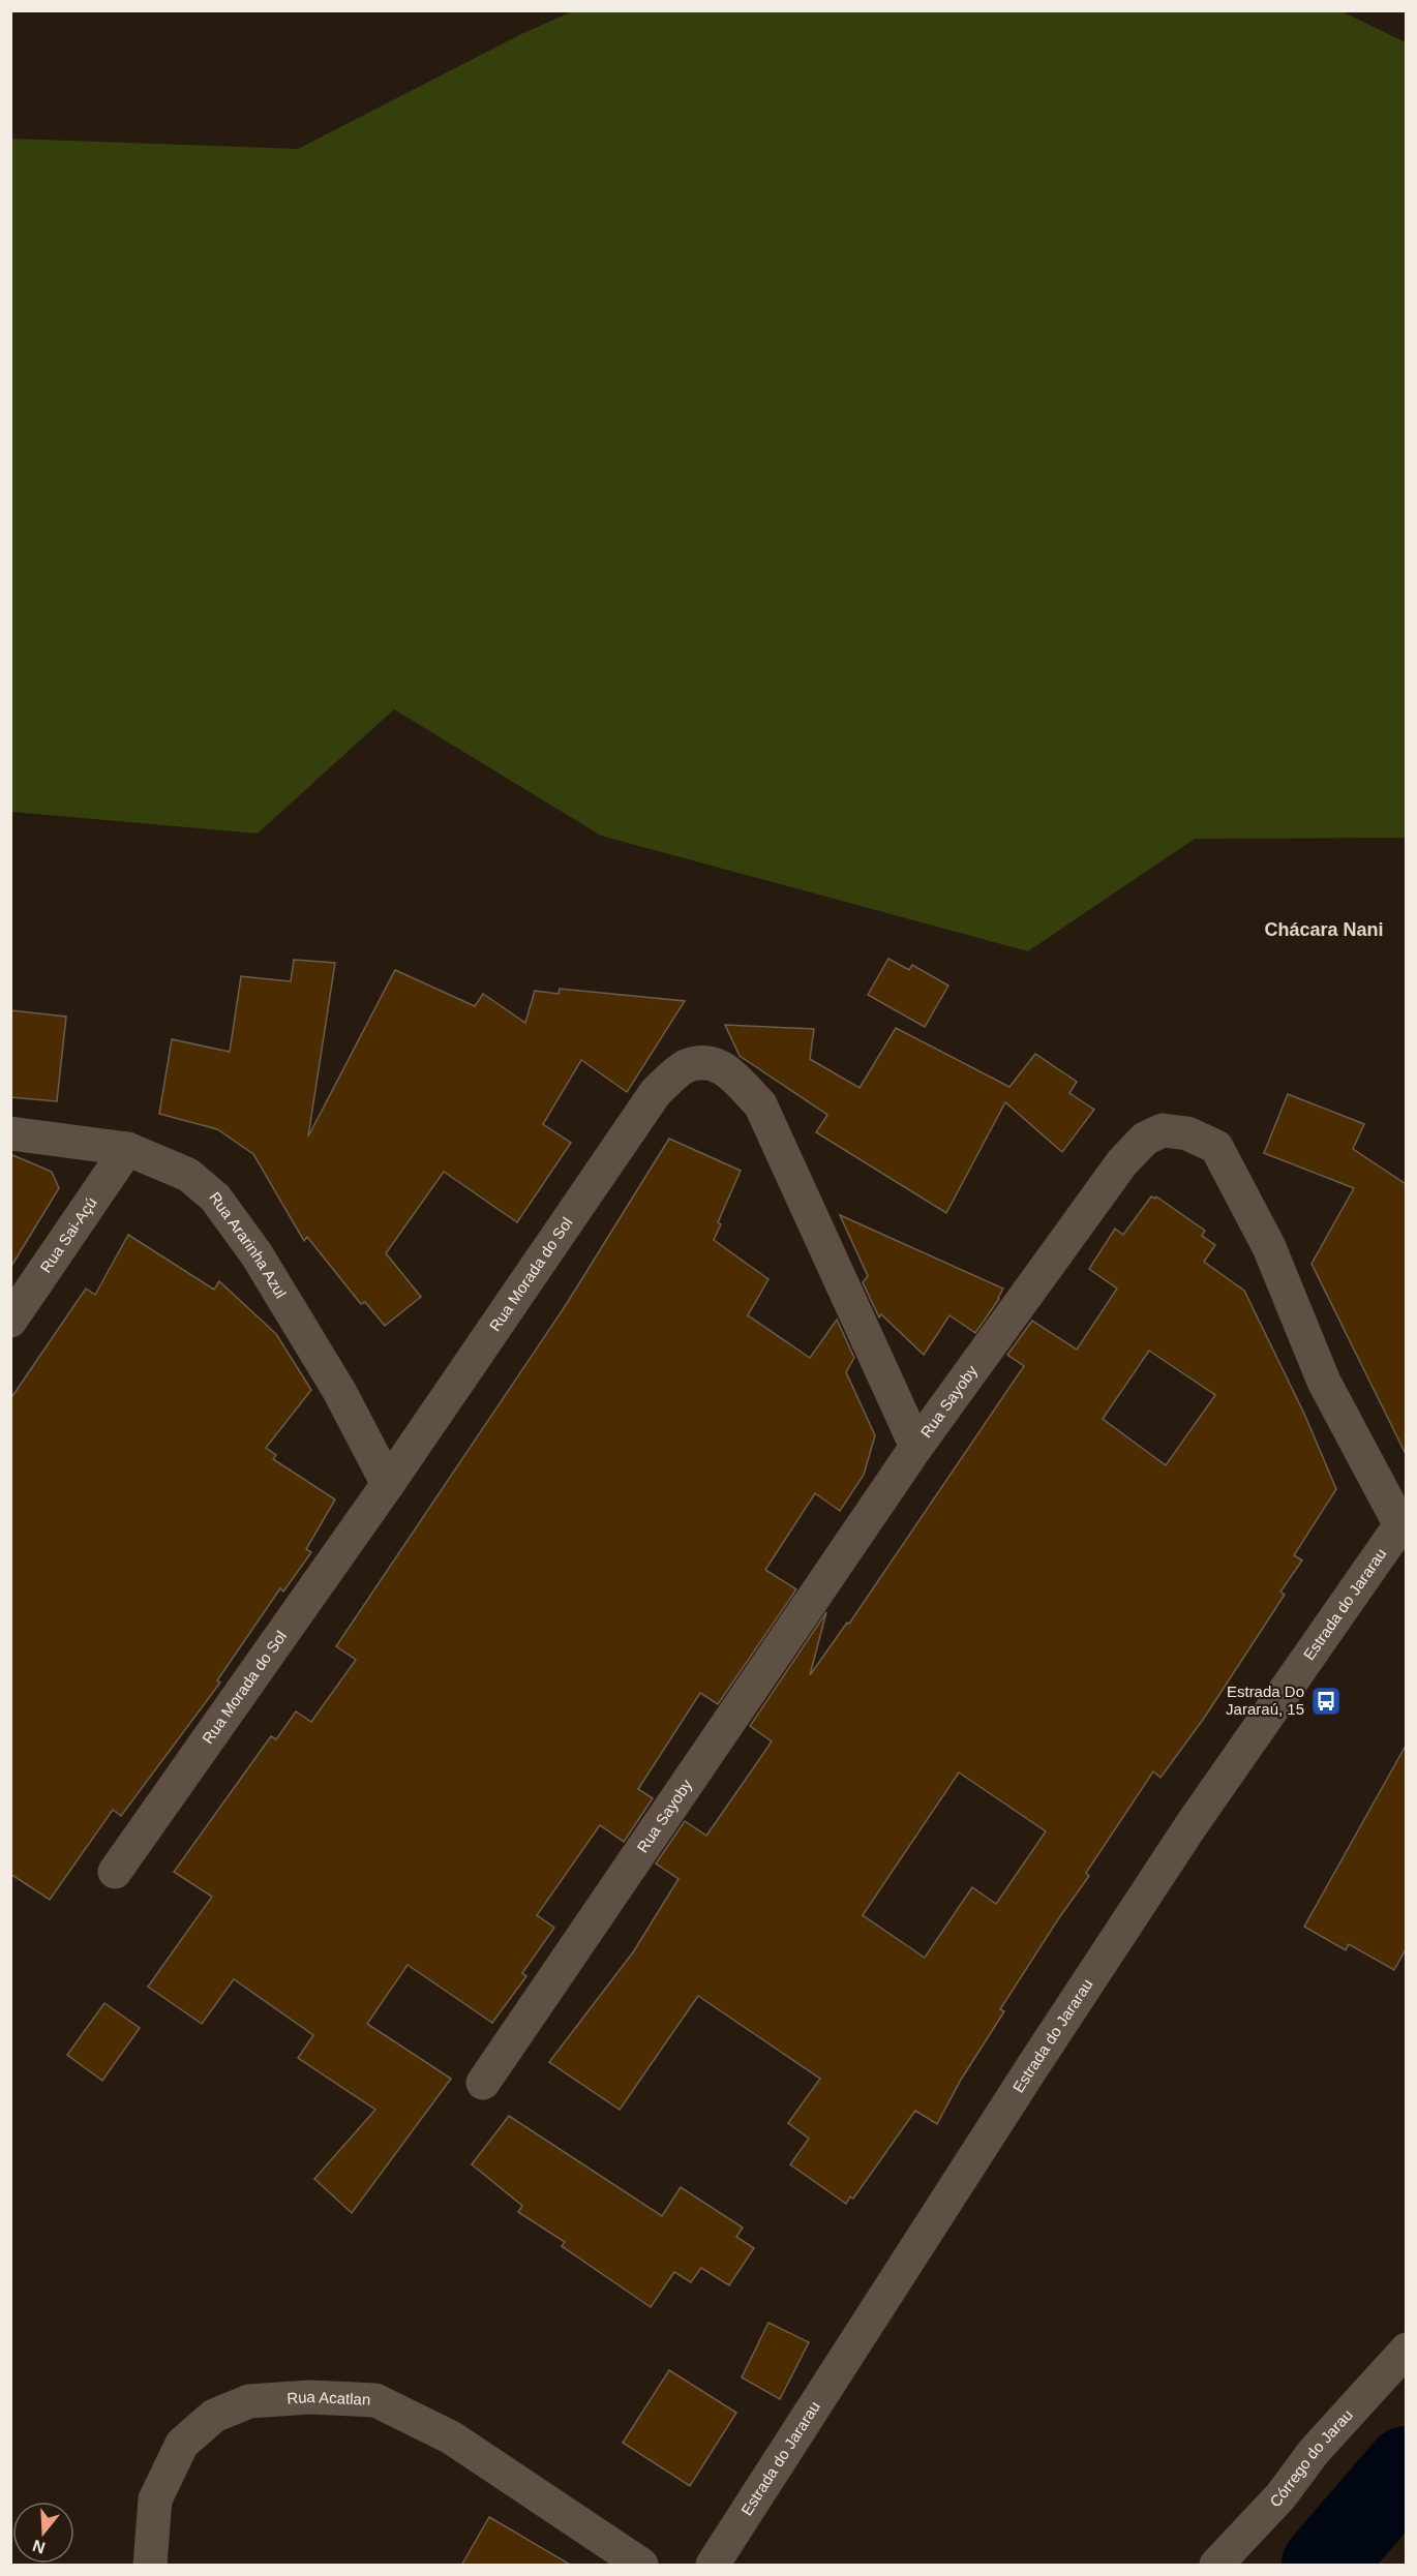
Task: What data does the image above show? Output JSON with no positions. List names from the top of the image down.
{
  "streets": {
    "street": [
      "Rua Sai-Açú",
      "Rua Ararinha Azul",
      "Rua Morada do Sol",
      "Rua Sayoby",
      "Estrada do Jararau",
      "Rua Acatlan",
      "Córrego do Jarau"
    ]
  },
  "crossings": [
    ["Rua Sai-Açú", "Rua Ararinha Azul"],
    ["Rua Ararinha Azul", "Rua Morada do Sol"],
    ["Rua Morada do Sol", "Rua Sayoby"],
    ["Rua Sayoby", "Estrada do Jararau"]
  ],
  "districts": ["Chácara Nani"],
  "places": {
    "bus stop": ["Estrada Do Jararaú, 15"]
  },
  "north": "bottom"
}
